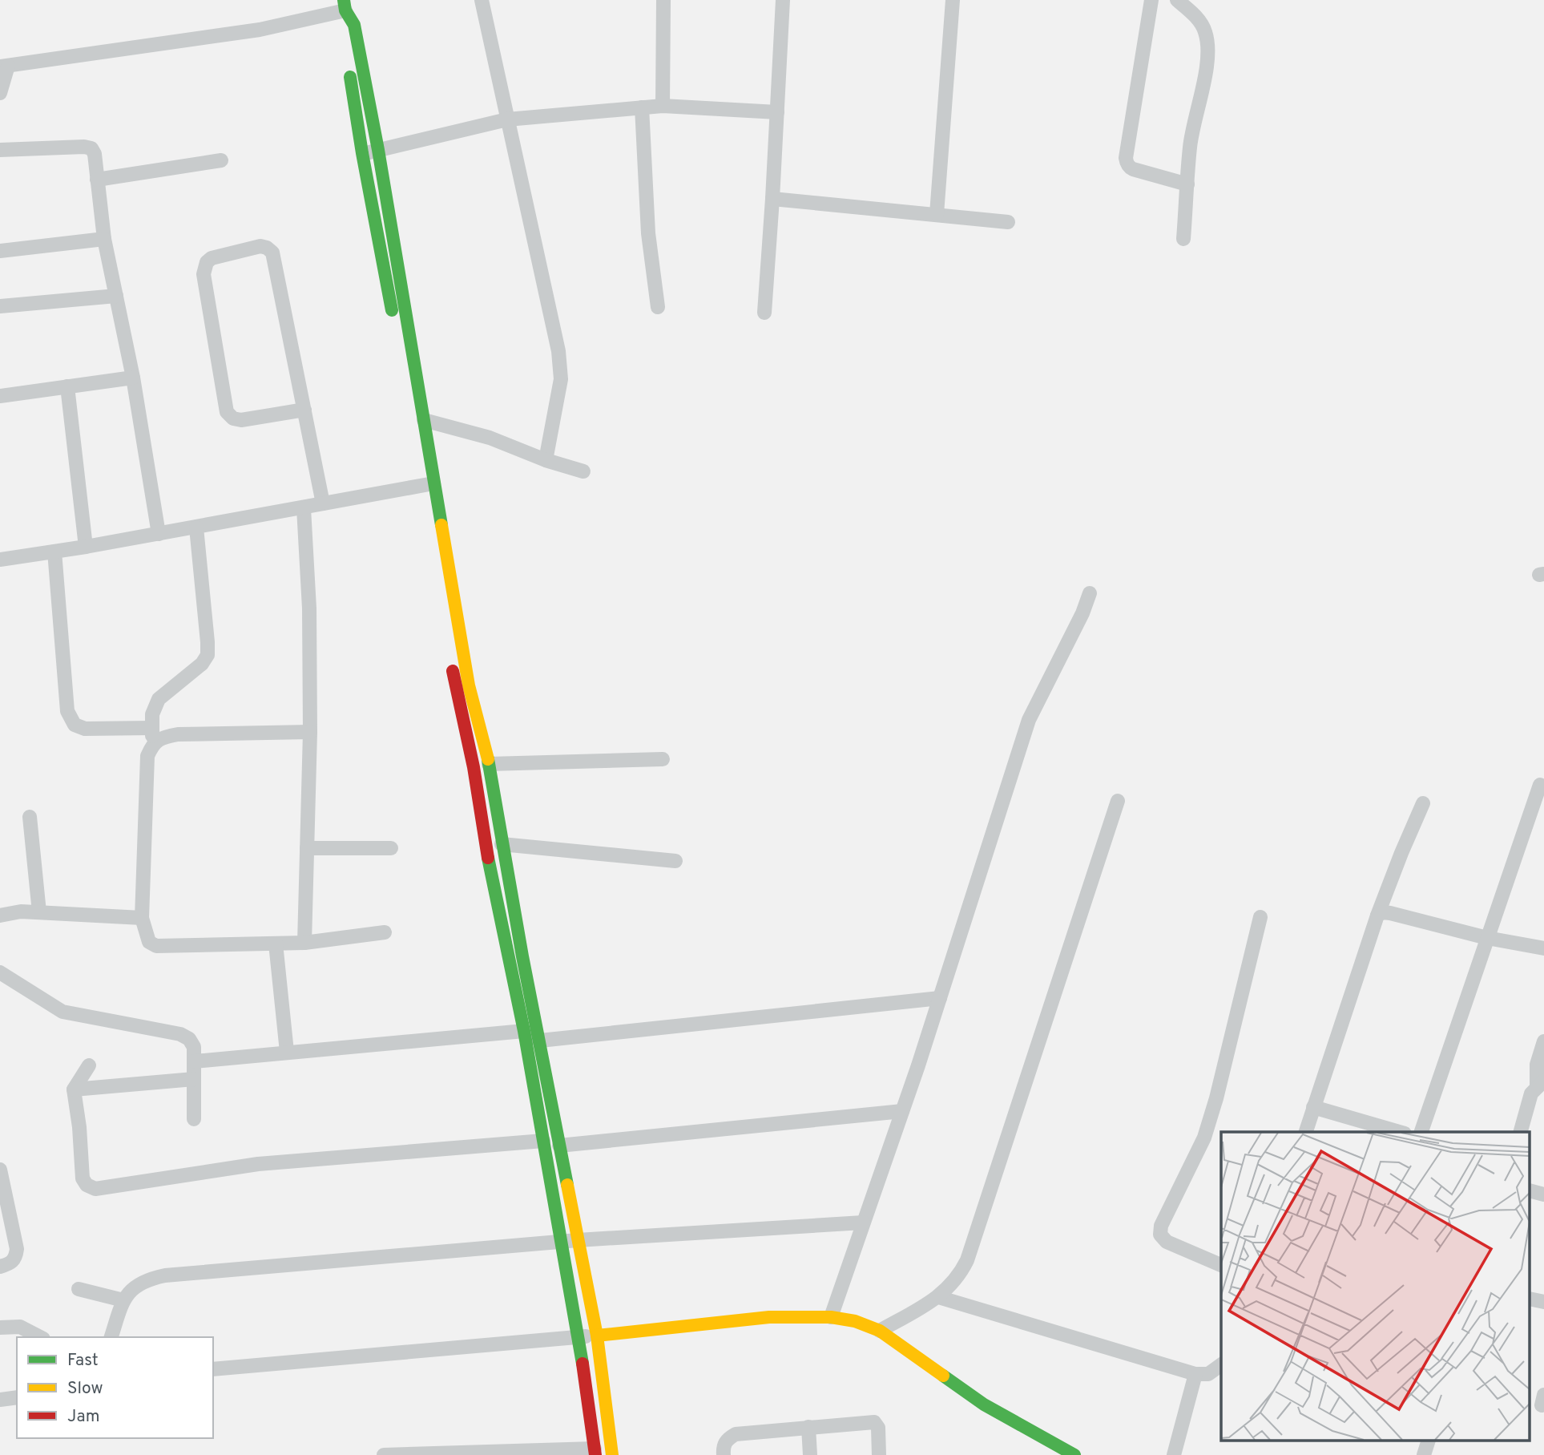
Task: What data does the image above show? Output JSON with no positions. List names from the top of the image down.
{
  "legend": ["Fast", "Slow", "Jam"]
}
